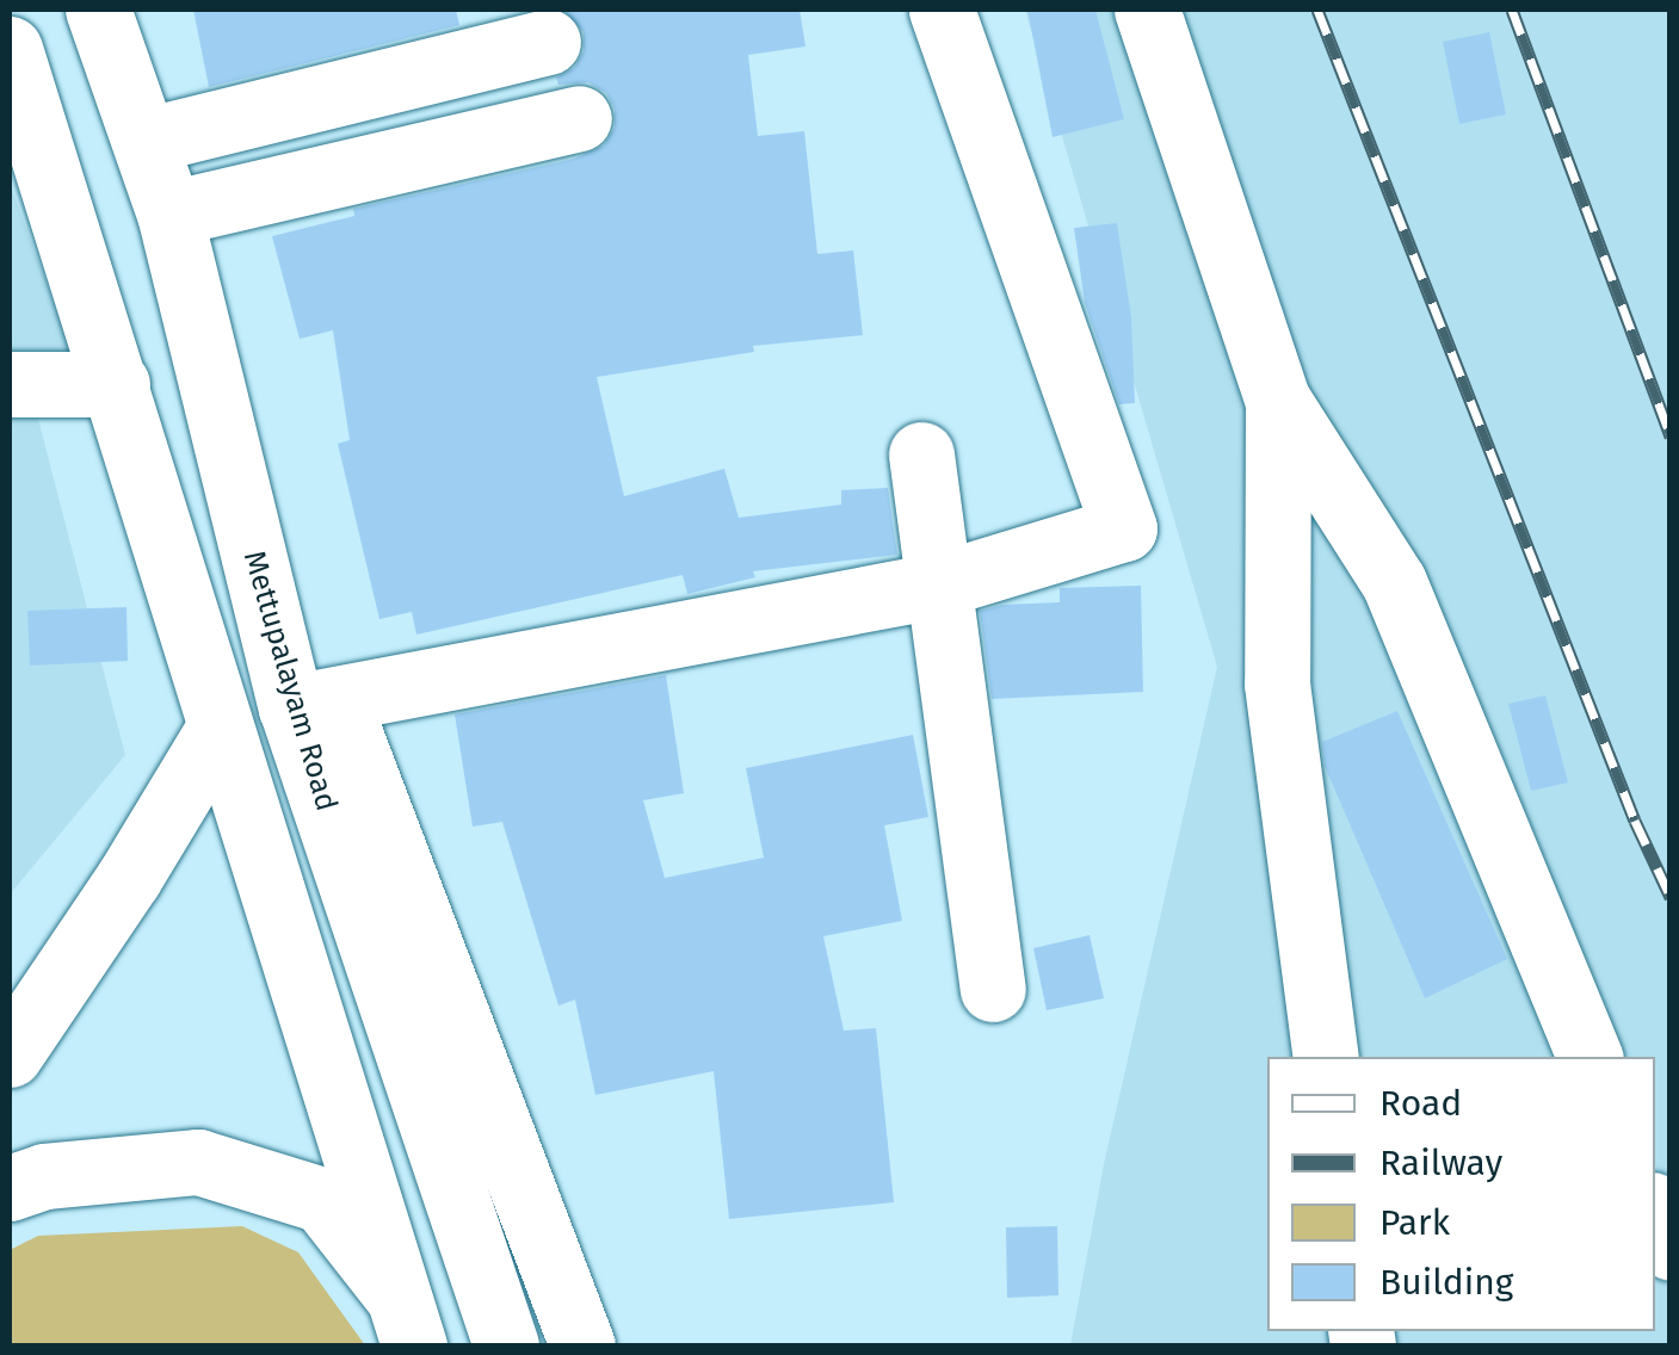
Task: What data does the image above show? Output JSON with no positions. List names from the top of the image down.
{
  "streets": {
    "main road": ["Mettupalayam Road"]
  },
  "legend": [
    "Road",
    "Railway",
    "Park",
    "Building"
  ]
}
